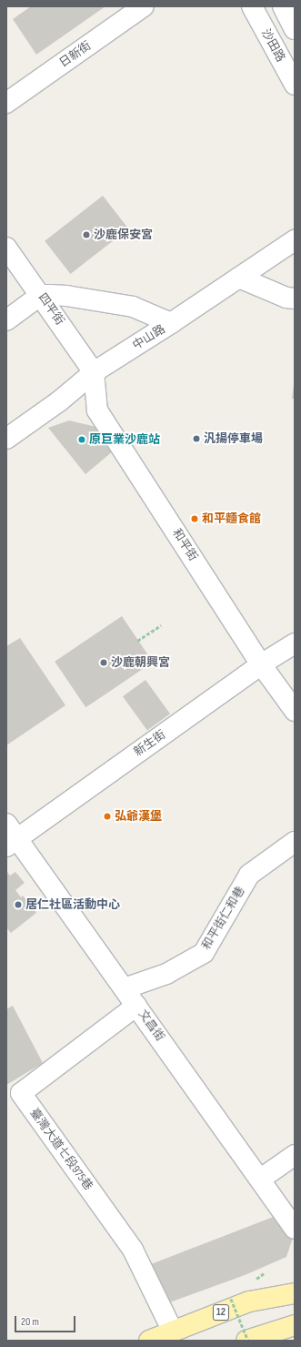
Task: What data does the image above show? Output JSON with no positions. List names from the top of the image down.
{
  "streets": {
    "main road": ["12"],
    "street": [
      "沙田路",
      "日新街",
      "四平街",
      "中山路",
      "和平街",
      "新生街",
      "和平街仁和巷",
      "文昌街",
      "臺灣大道七段975巷"
    ]
  },
  "crossings": [
    ["四平街", "中山路"],
    ["四平街", "和平街"],
    ["中山路", "和平街"],
    ["和平街", "新生街"],
    ["新生街", "文昌街"],
    ["和平街仁和巷", "文昌街"],
    ["文昌街", "臺灣大道七段975巷"],
    ["臺灣大道七段975巷", "12"]
  ],
  "places": [
    "沙鹿保安宮",
    "汎揚停車場",
    "原巨業沙鹿站",
    "和平麵食館",
    "沙鹿朝興宮",
    "弘爺漢堡",
    "居仁社區活動中心"
  ],
  "scale_bar": "20 m"
}
